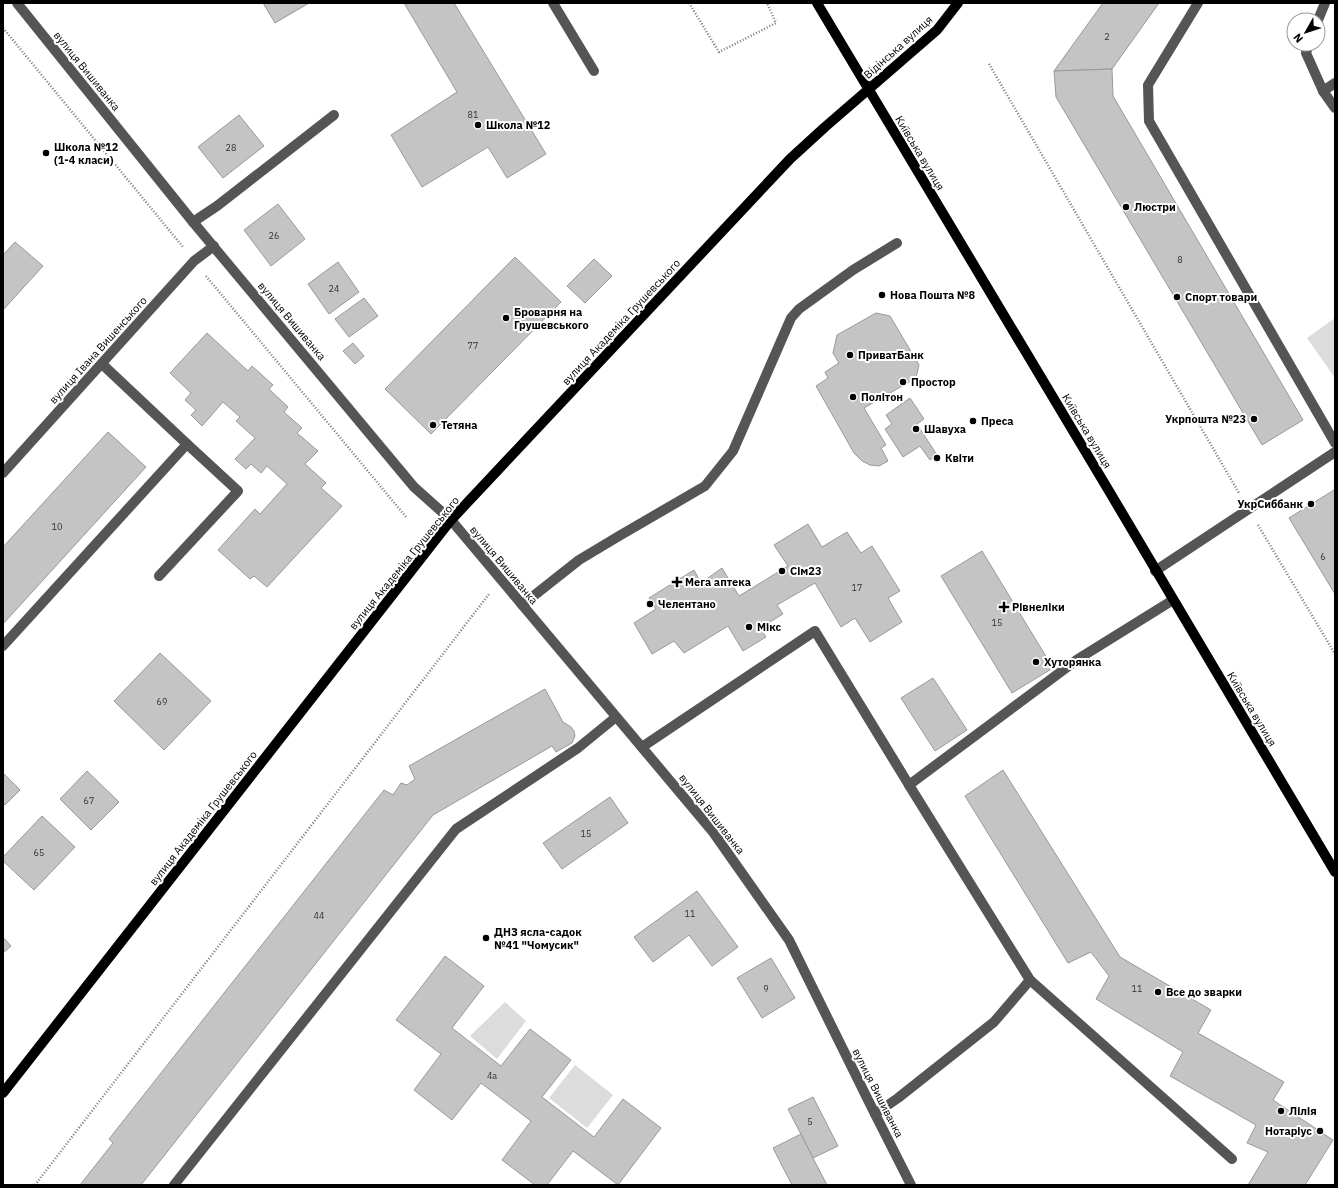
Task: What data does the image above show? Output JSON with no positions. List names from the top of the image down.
{
  "streets": {
    "main road": ["Відінська вулиця", "Київська вулиця", "вулиця Академіка Грушевського"],
    "street": ["вулиця Вишиванка", "вулиця Івана Вишенського"]
  },
  "crossings": [
    ["Відінська вулиця", "Київська вулиця"],
    ["Відінська вулиця", "вулиця Академіка Грушевського"],
    ["вулиця Вишиванка", "вулиця Академіка Грушевського"],
    ["вулиця Вишиванка", "вулиця Івана Вишенського"],
    ["Київська вулиця", "вулиця Академіка Грушевського"]
  ],
  "places": {
    "other": [
      "Школа №12",
      "Школа №12 (1-4 класи)",
      "Люстри",
      "Нова Пошта №8",
      "Спорт товари",
      "Броварня на Грушевського",
      "ПриватБанк",
      "Простор",
      "Політон",
      "Укрпошта №23",
      "Преса",
      "Тетяна",
      "Шавуха",
      "Квіти",
      "УкрСиббанк",
      "Сім23",
      "Челентано",
      "Мікс",
      "Хуторянка",
      "ДНЗ ясла-садок №41 \"Чомусик\"",
      "Все до зварки",
      "Лілія",
      "Нотаріус"
    ],
    "health": ["Мега аптека", "Рівнеліки"]
  },
  "house_numbers": [
    "2",
    "81",
    "28",
    "26",
    "8",
    "24",
    "77",
    "10",
    "6",
    "17",
    "15",
    "69",
    "67",
    "15",
    "65",
    "11",
    "44",
    "9",
    "11",
    "4а",
    "5"
  ],
  "north": "bottom left"
}
